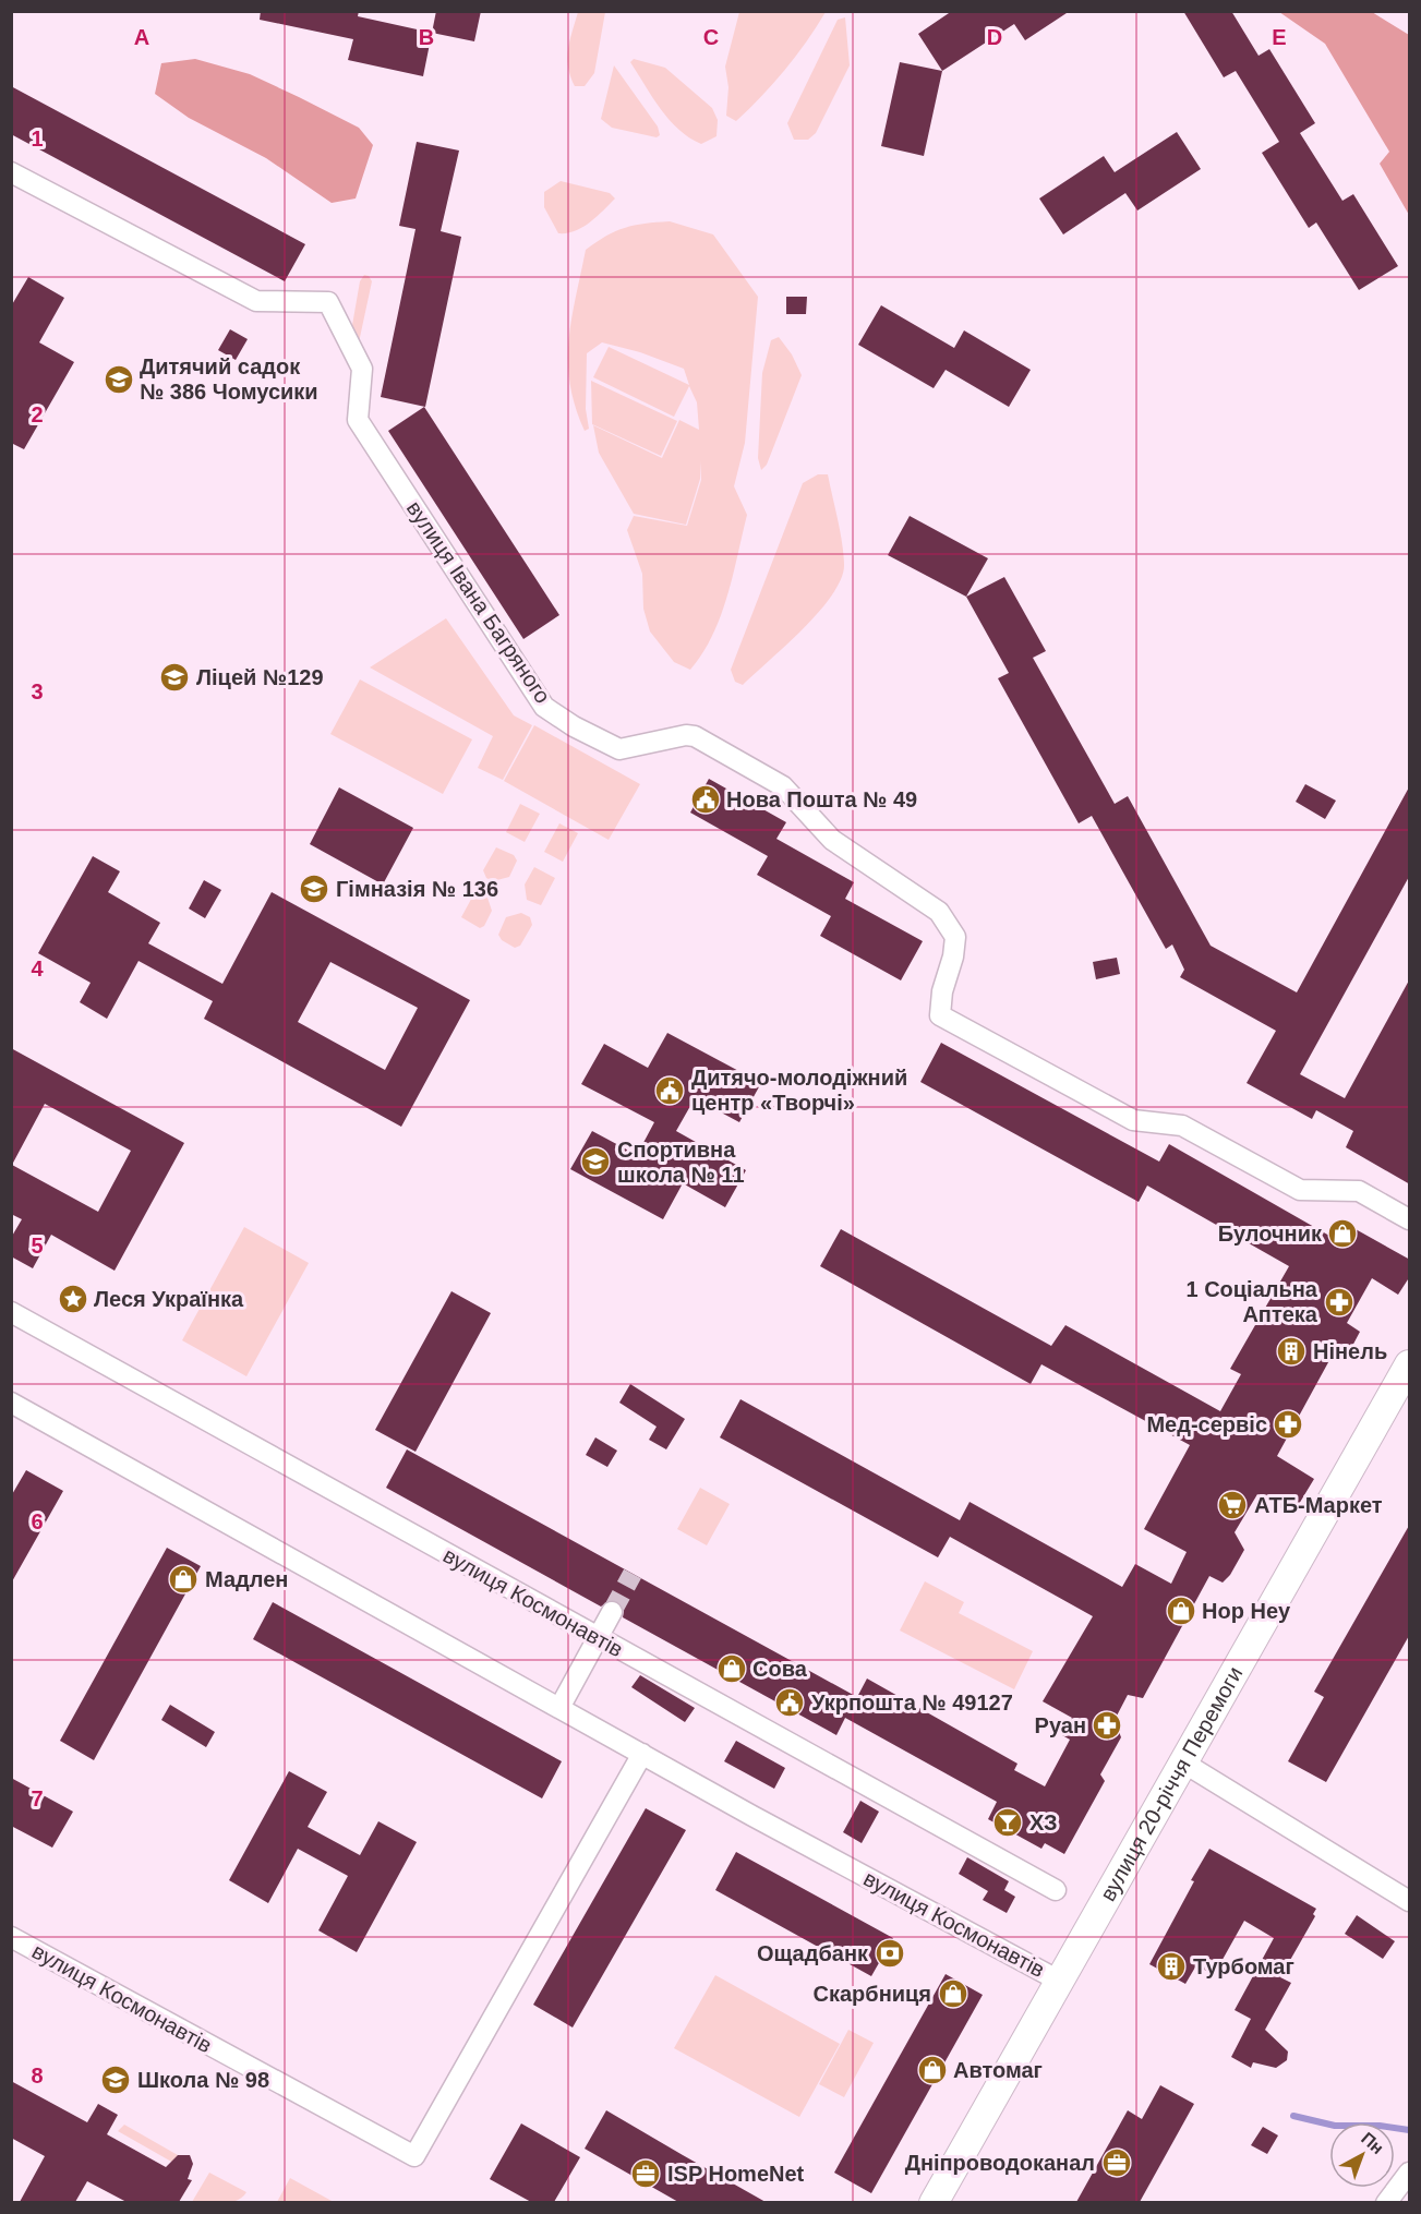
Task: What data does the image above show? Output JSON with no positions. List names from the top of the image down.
{
  "streets": {
    "street": ["вулиця Івана Багряного", "вулиця Космонавтів", "вулиця 20-річчя Перемоги"]
  },
  "crossings": [
    ["вулиця Космонавтів", "вулиця 20-річчя Перемоги"]
  ],
  "places": {
    "school or university": [
      "Дитячий садок № 386 Чомусики",
      "Ліцей №129",
      "Гімназія № 136",
      "Спортивна школа № 11",
      "Школа № 98"
    ],
    "public building": ["Нова Пошта № 49", "Дитячо-молодіжний центр «Творчі»", "Укрпошта № 49127"],
    "shop": [
      "Булочник",
      "Мадлен",
      "Hop Hey",
      "Сова",
      "Скарбниця",
      "Автомаг"
    ],
    "place": ["Леся Українка"],
    "pharmacy": ["1 Соціальна Аптека", "Мед-сервіс", "Руан"],
    "building": ["Нінель", "Турбомаг"],
    "supermarket": ["АТБ-Маркет"],
    "bar": ["ХЗ"],
    "bank": ["Ощадбанк"],
    "office": ["Дніпроводоканал", "ISP HomeNet"]
  },
  "north": "top right",
  "grid": {
    "columns": [
      "A",
      "B",
      "C",
      "D",
      "E"
    ],
    "rows": [
      "1",
      "2",
      "3",
      "4",
      "5",
      "6",
      "7",
      "8"
    ]
  }
}
